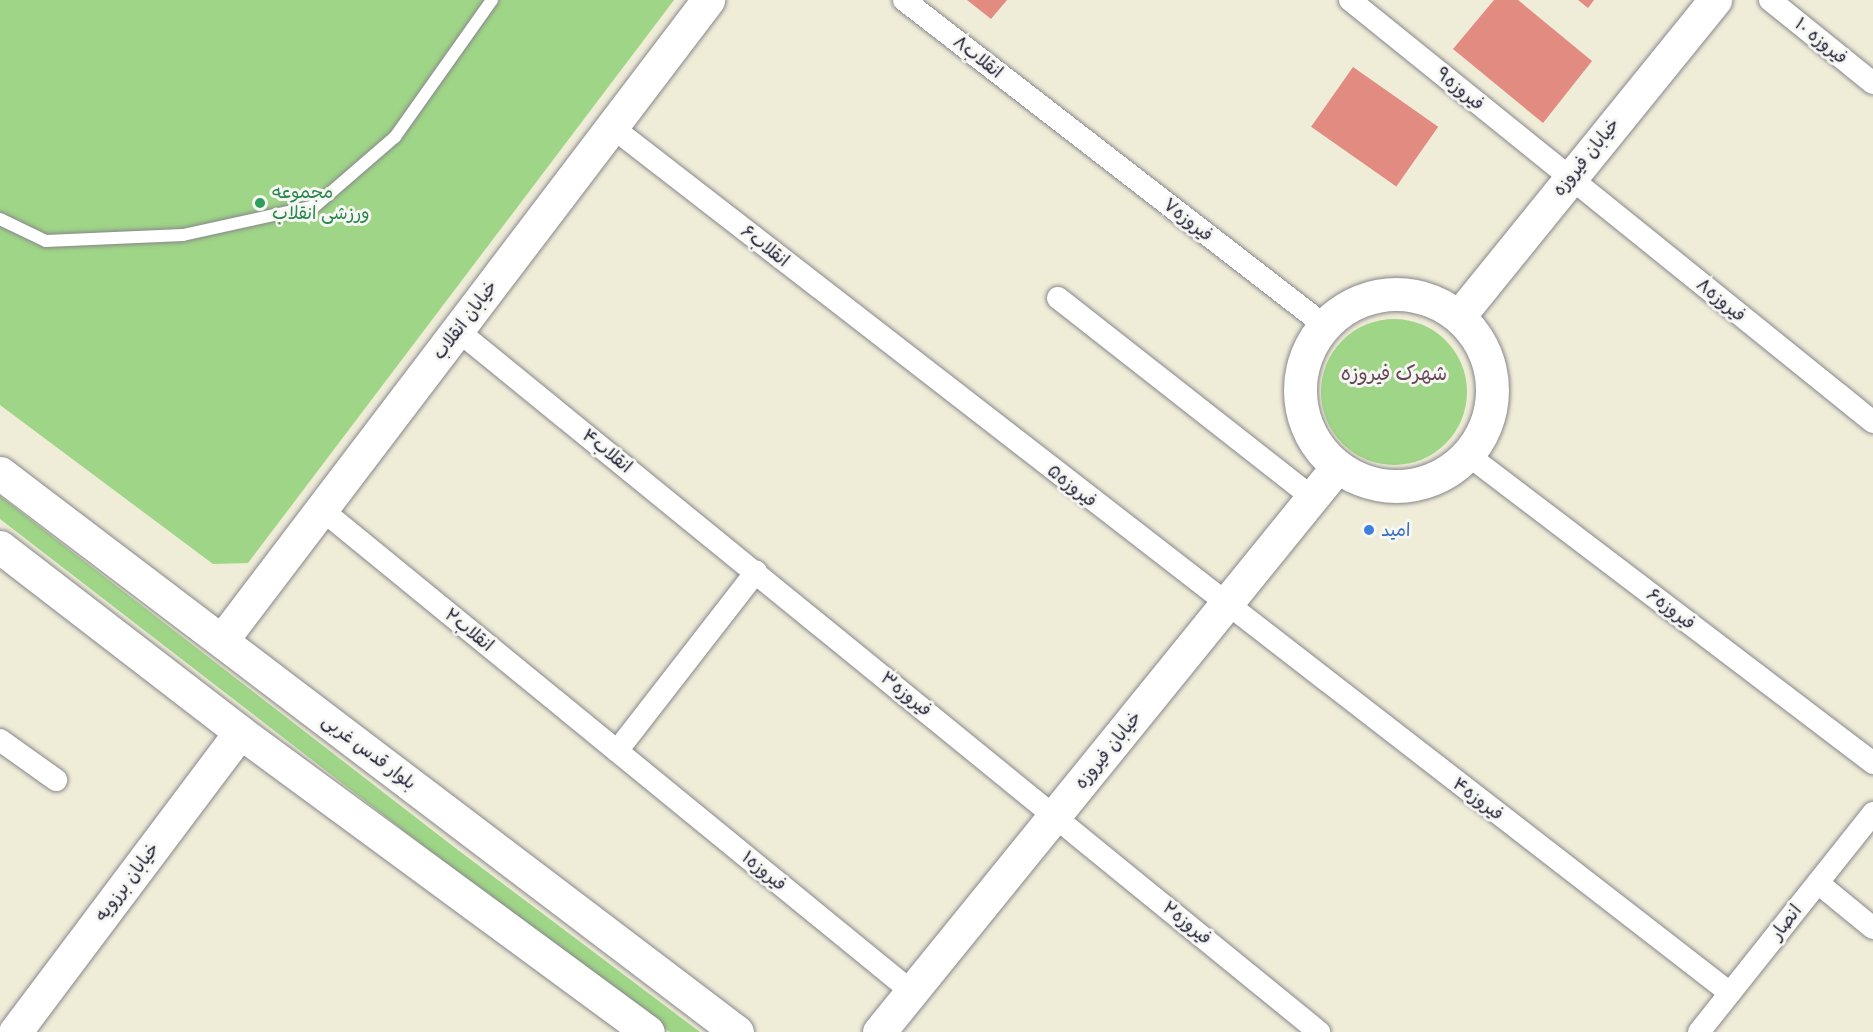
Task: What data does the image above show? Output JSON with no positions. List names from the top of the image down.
{
  "streets": {
    "street": [
      "فیروزه ۱۰",
      "انقلاب۸",
      "فیروزه۹",
      "خیابان فیروزه",
      "فیروزه۷",
      "انقلاب۶",
      "فیروزه۸",
      "خیابان انقلاب",
      "انقلاب۴",
      "فیروزه۵",
      "فیروزه۶",
      "انقلاب۲",
      "فیروزه۳",
      "بلوار قدس غربی",
      "فیروزه۴",
      "فیروزه۱",
      "خیابان برزویه",
      "انصار",
      "فیروزه۲"
    ]
  },
  "crossings": [
    ["انقلاب۸", "فیروزه۷"],
    ["فیروزه۹", "خیابان فیروزه"],
    ["فیروزه۹", "فیروزه۸"],
    ["خیابان فیروزه", "فیروزه۷"],
    ["خیابان فیروزه", "فیروزه۸"],
    ["خیابان فیروزه", "فیروزه۵"],
    ["خیابان فیروزه", "فیروزه۶"],
    ["خیابان فیروزه", "فیروزه۳"],
    ["خیابان فیروزه", "فیروزه۴"],
    ["خیابان فیروزه", "فیروزه۱"],
    ["خیابان فیروزه", "فیروزه۲"],
    ["فیروزه۷", "فیروزه۶"],
    ["انقلاب۶", "خیابان انقلاب"],
    ["انقلاب۶", "فیروزه۵"],
    ["خیابان انقلاب", "انقلاب۴"],
    ["خیابان انقلاب", "انقلاب۲"],
    ["خیابان انقلاب", "بلوار قدس غربی"],
    ["انقلاب۴", "فیروزه۳"],
    ["فیروزه۵", "فیروزه۴"],
    ["انقلاب۲", "فیروزه۱"],
    ["فیروزه۳", "فیروزه۲"],
    ["فیروزه۴", "انصار"]
  ],
  "districts": ["شهرک فیروزه"],
  "places": ["مجموعه ورزشی انقلاب", "امید"]
}
